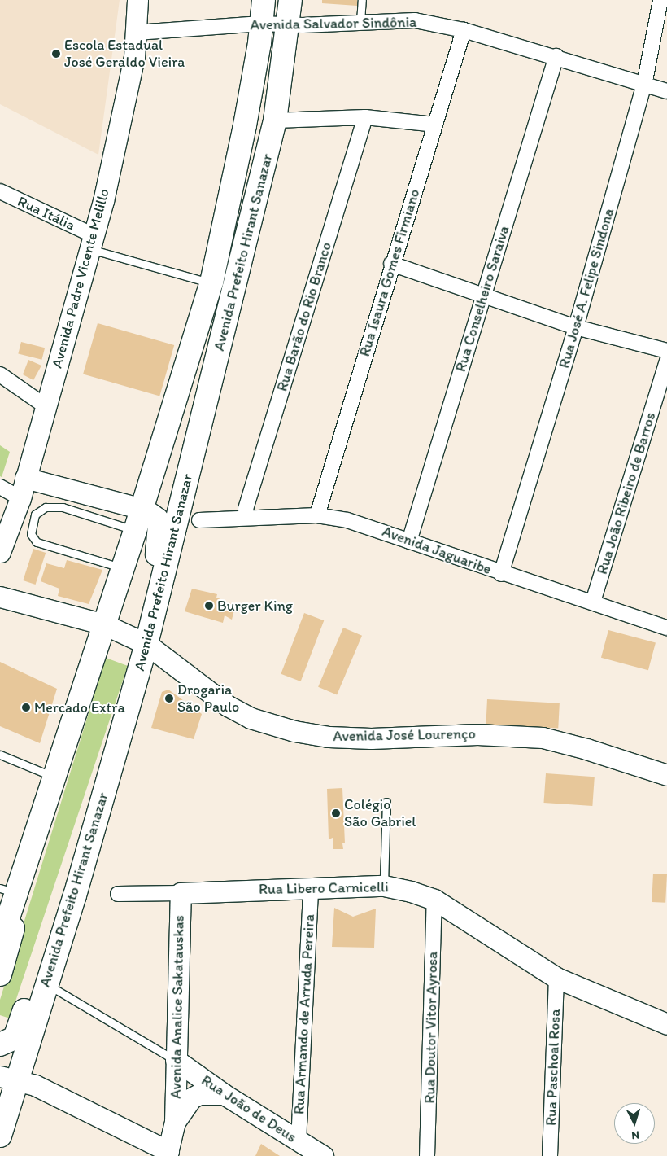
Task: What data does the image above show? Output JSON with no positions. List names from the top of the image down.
{
  "streets": {
    "main road": [
      "Avenida Prefeito Hirant Sanazar",
      "Avenida Padre Vicente Melillo",
      "Avenida José Lourenço",
      "Rua Libero Carnicelli",
      "Avenida Analice Sakatauskas",
      "Rua João de Deus"
    ],
    "street": [
      "Avenida Salvador Sindônia",
      "Rua Itália",
      "Rua Isaura Gomes Firmiano",
      "Rua José A. Felipe Sindona",
      "Rua Conselheiro Saraiva",
      "Rua Barão do Rio Branco",
      "Rua João Ribeiro de Barros",
      "Avenida Jaguaribe",
      "Rua Armando de Arruda Pereira",
      "Rua Doutor Vitor Ayrosa",
      "Rua Paschoal Rosa"
    ]
  },
  "crossings": [
    ["Avenida Salvador Sindônia", "Avenida Prefeito Hirant Sanazar"],
    ["Avenida Salvador Sindônia", "Rua Isaura Gomes Firmiano"],
    ["Avenida Salvador Sindônia", "Avenida Padre Vicente Melillo"],
    ["Avenida Salvador Sindônia", "Rua José A. Felipe Sindona"],
    ["Avenida Salvador Sindônia", "Rua Conselheiro Saraiva"],
    ["Rua Itália", "Avenida Padre Vicente Melillo"],
    ["Avenida Prefeito Hirant Sanazar", "Avenida José Lourenço"],
    ["Rua Isaura Gomes Firmiano", "Avenida Jaguaribe"],
    ["Rua José A. Felipe Sindona", "Avenida Jaguaribe"],
    ["Rua Conselheiro Saraiva", "Avenida Jaguaribe"],
    ["Rua Barão do Rio Branco", "Avenida Jaguaribe"],
    ["Rua João Ribeiro de Barros", "Avenida Jaguaribe"],
    ["Rua Libero Carnicelli", "Avenida Analice Sakatauskas"],
    ["Rua Libero Carnicelli", "Rua Armando de Arruda Pereira"],
    ["Rua Libero Carnicelli", "Rua Doutor Vitor Ayrosa"],
    ["Rua Libero Carnicelli", "Rua Paschoal Rosa"],
    ["Avenida Analice Sakatauskas", "Rua João de Deus"],
    ["Rua Armando de Arruda Pereira", "Rua João de Deus"]
  ],
  "places": [
    "Escola Estadual José Geraldo Vieira",
    "Burger King",
    "Drogaria São Paulo",
    "Mercado Extra",
    "Colégio São Gabriel"
  ],
  "north": "bottom"
}
